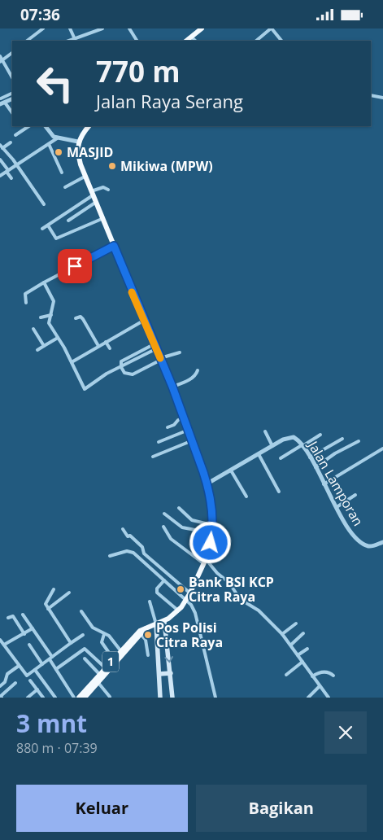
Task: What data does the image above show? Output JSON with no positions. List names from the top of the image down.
{
  "streets": {
    "highway": ["1"],
    "street": ["Jalan Lamporan"]
  },
  "crossings": [
    ["Jalan Lamporan", "1"]
  ],
  "places": [
    "MASJID",
    "Mikiwa (MPW)",
    "Bank BSI KCP Citra Raya",
    "Pos Polisi Citra Raya"
  ],
  "page": {
    "status": "07:36",
    "turn": ["770 m", "Jalan Raya Serang"],
    "heading": ["3 mnt", "880 m · 07:39"],
    "buttons": ["Keluar", "Bagikan"]
  }
}
